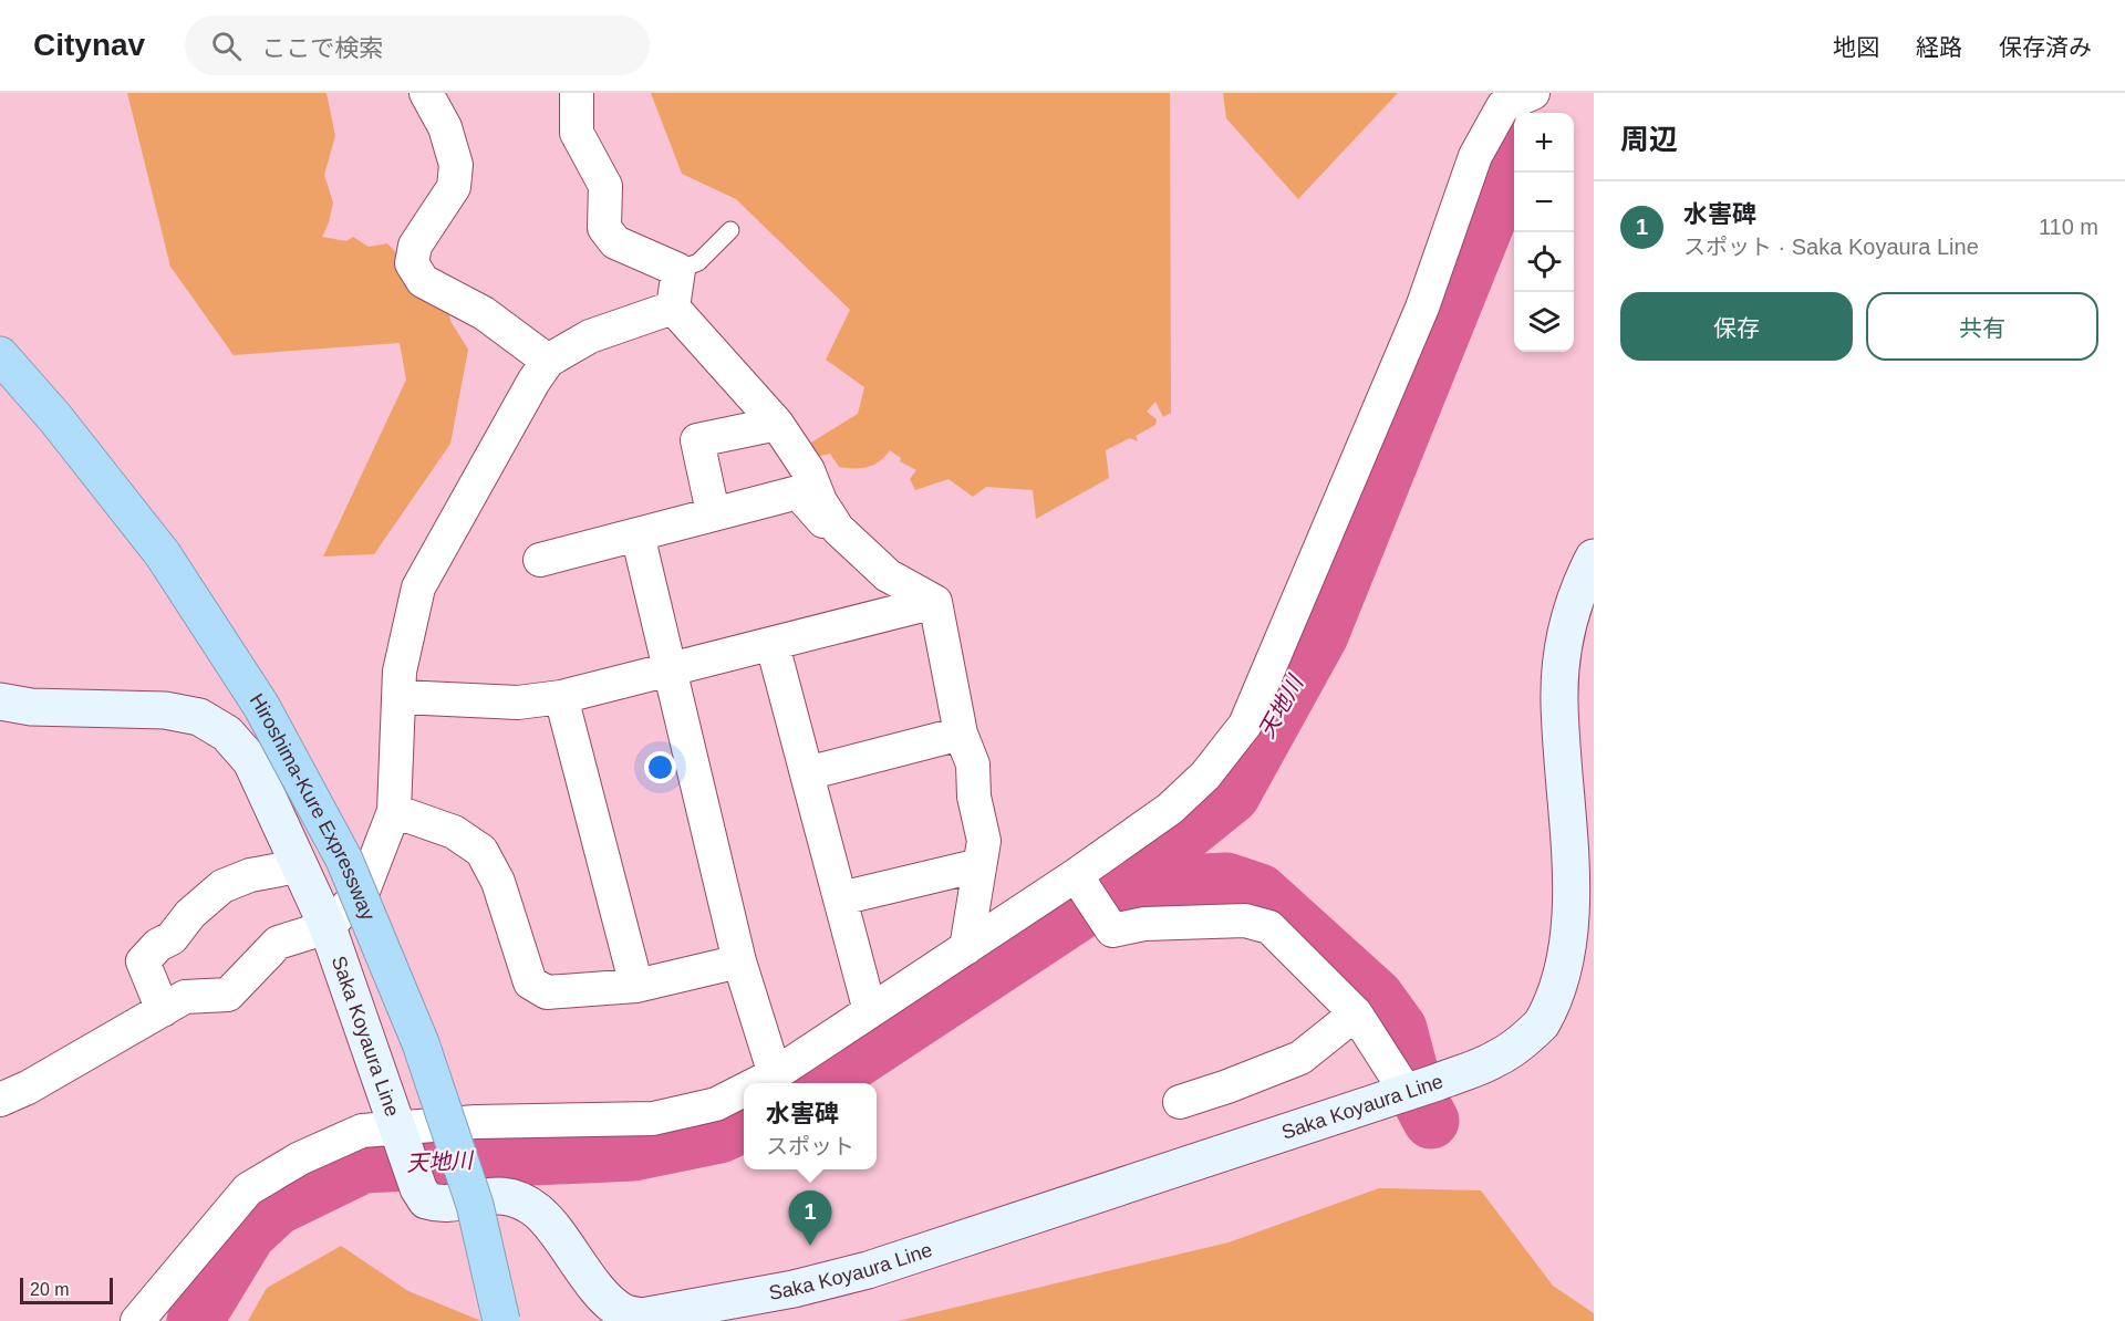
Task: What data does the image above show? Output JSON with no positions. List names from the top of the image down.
{
  "streets": {
    "highway": ["Hiroshima-Kure Expressway"],
    "main road": ["Saka Koyaura Line"]
  },
  "water": ["天地川"],
  "scale_bar": "20 m",
  "page": {
    "header": "Citynav",
    "search": "ここで検索",
    "nav": ["地図", "経路", "保存済み"],
    "heading": "周辺",
    "map_buttons": ["+", "−"],
    "list": [
      {
        "mark": "1",
        "name": "水害碑",
        "note": "スポット · Saka Koyaura Line",
        "value": "110 m"
      }
    ],
    "buttons": ["保存", "共有"],
    "popup": ["水害碑", "スポット"],
    "pins": "1",
    "scale": "20 m"
  }
}
